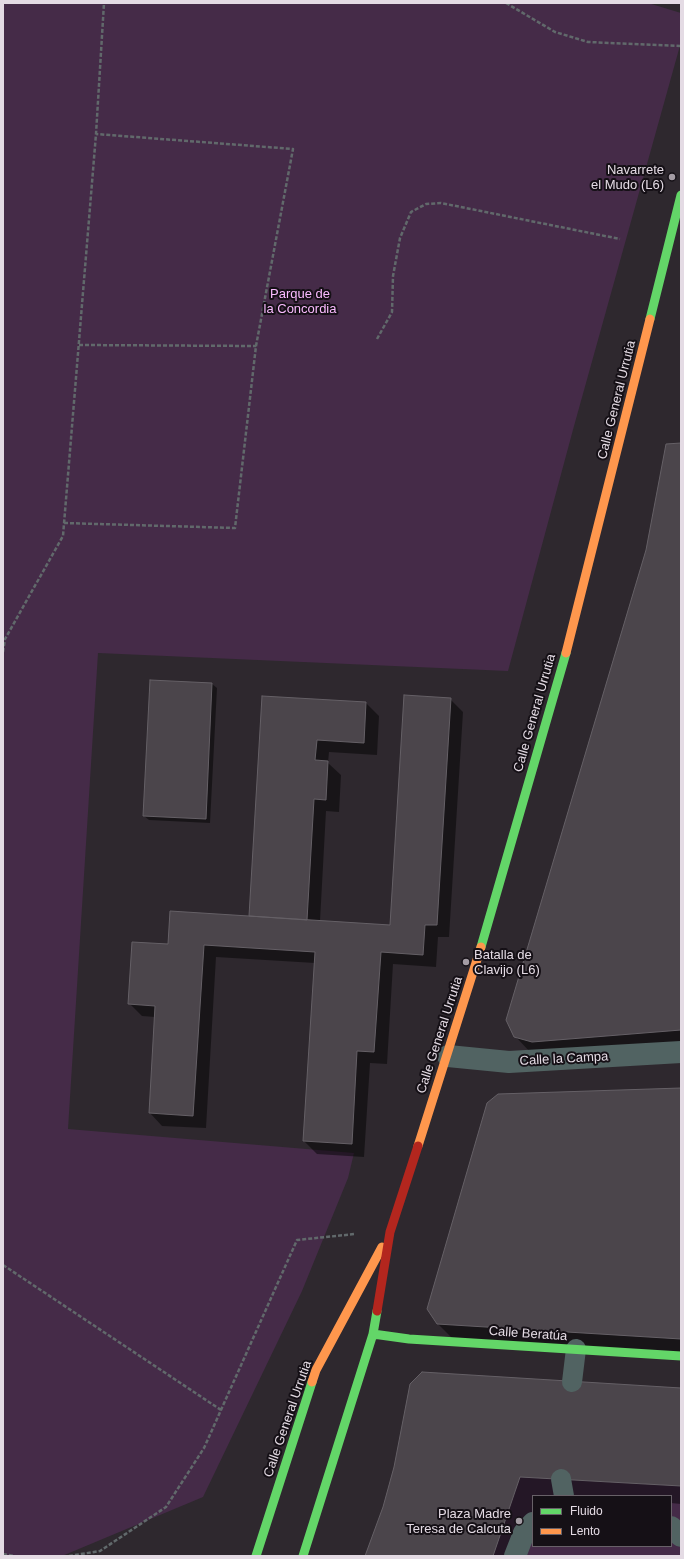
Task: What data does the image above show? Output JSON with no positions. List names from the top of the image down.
{
  "streets": {
    "main road": ["Calle General Urrutia", "Calle Beratúa"],
    "street": ["Calle la Campa"]
  },
  "crossings": [
    ["Calle General Urrutia", "Calle la Campa"],
    ["Calle General Urrutia", "Calle Beratúa"]
  ],
  "parks": ["Parque de la Concordia"],
  "places": ["Navarrete el Mudo (L6)", "Batalla de Clavijo (L6)", "Plaza Madre Teresa de Calcuta"],
  "legend": ["Fluido", "Lento"]
}
